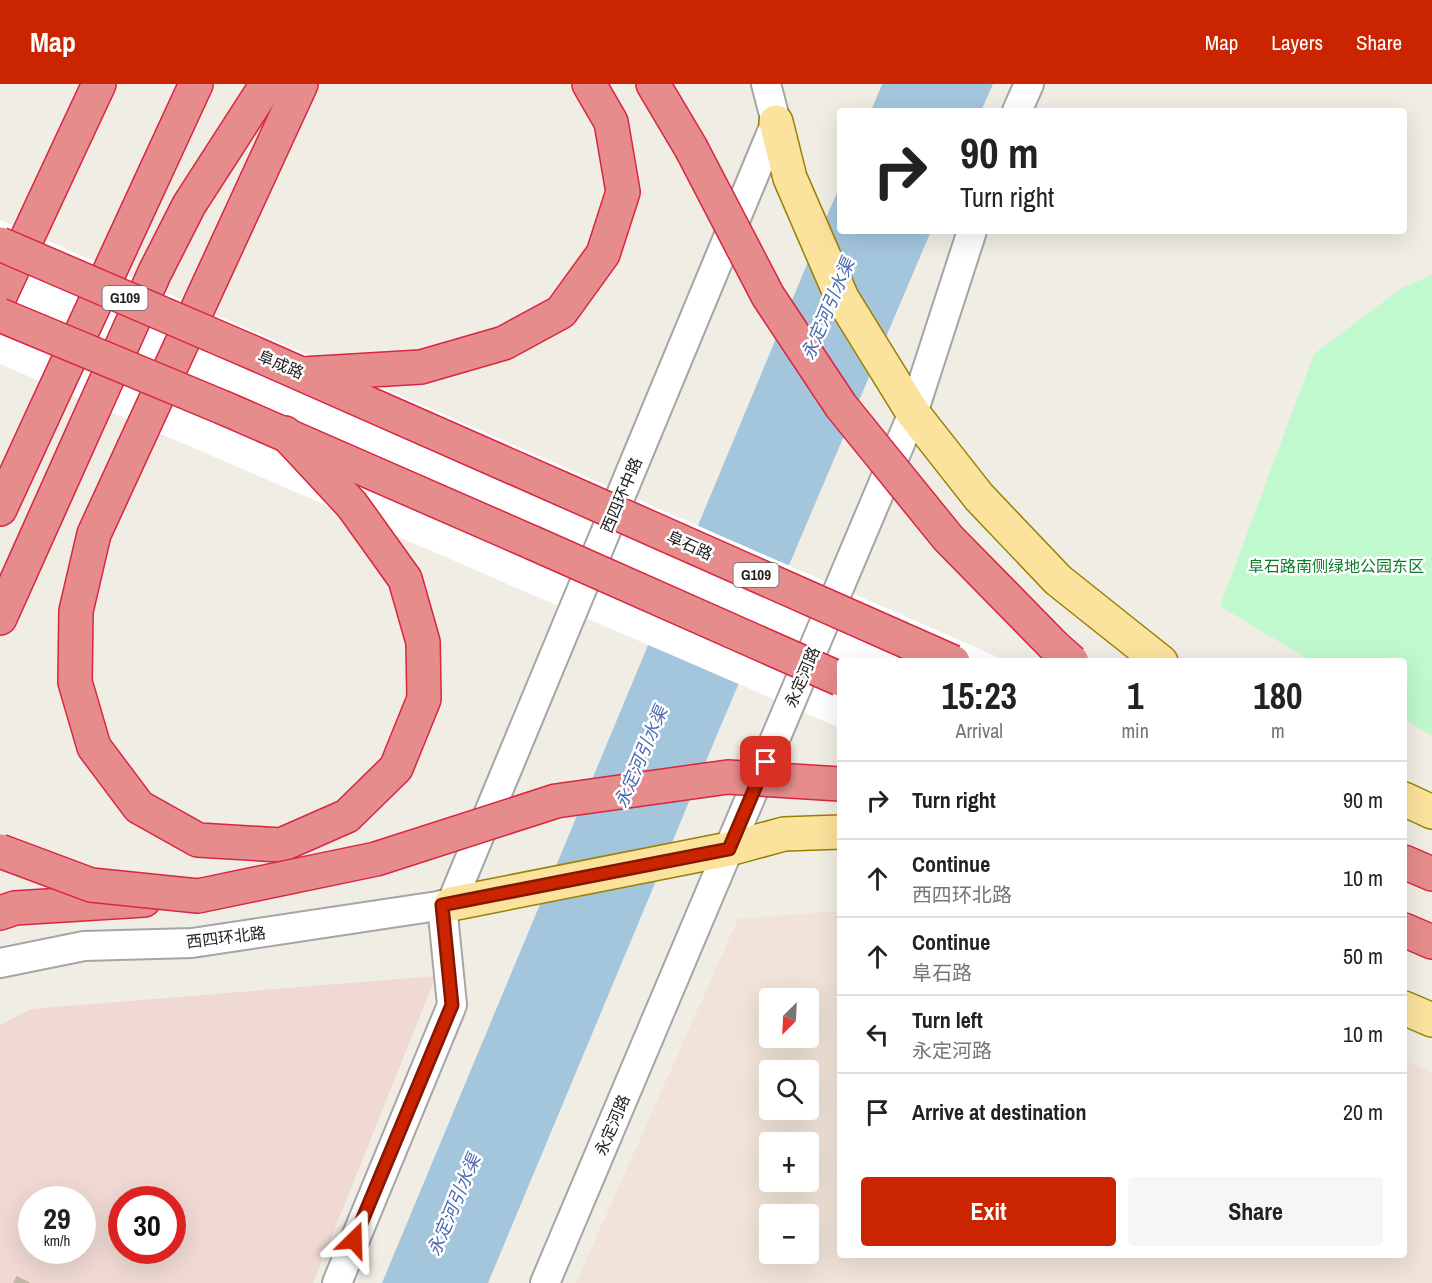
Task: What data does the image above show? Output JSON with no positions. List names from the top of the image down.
{
  "streets": {
    "highway": ["G109", "阜成路", "阜石路"],
    "street": ["西四环中路", "永定河路", "西四环北路"]
  },
  "crossings": [
    ["阜成路", "阜石路"],
    ["西四环中路", "西四环北路"]
  ],
  "water": ["永定河引水渠"],
  "parks": ["阜石路南侧绿地公园东区"],
  "north": "bottom left",
  "page": {
    "header": "Map",
    "nav": ["Map", "Layers", "Share"],
    "turn": ["90 m", "Turn right"],
    "eta": [
      "15:23",
      "Arrival",
      "1",
      "min",
      "180",
      "m"
    ],
    "list": [
      {
        "name": "Turn right",
        "value": "90 m"
      },
      {
        "name": "Continue",
        "note": "西四环北路",
        "value": "10 m"
      },
      {
        "name": "Continue",
        "note": "阜石路",
        "value": "50 m"
      },
      {
        "name": "Turn left",
        "note": "永定河路",
        "value": "10 m"
      },
      {
        "name": "Arrive at destination",
        "value": "20 m"
      }
    ],
    "map_buttons": ["+", "−"],
    "buttons": ["Exit", "Share"],
    "speed": "29 km/h",
    "limit": "30"
  }
}
